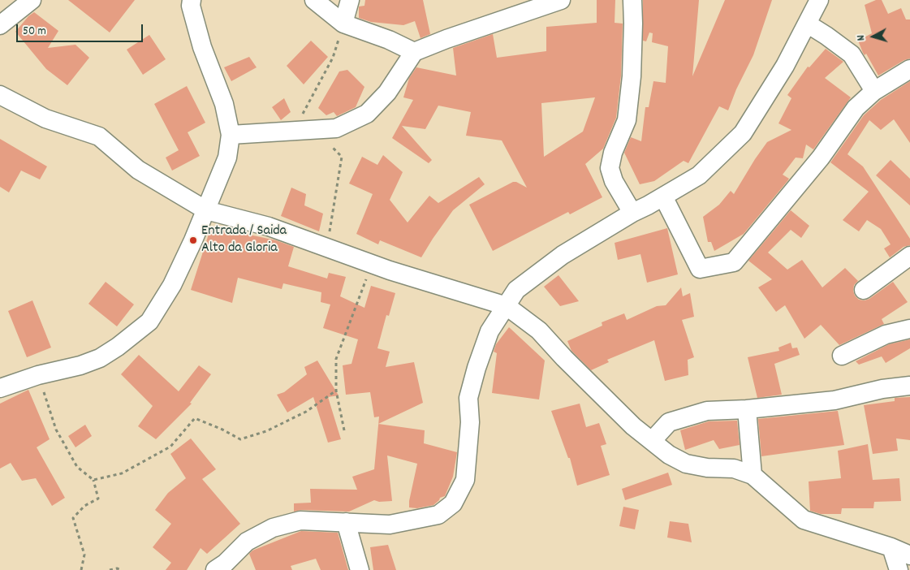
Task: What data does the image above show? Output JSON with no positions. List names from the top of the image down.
{
  "places": ["Entrada / Saida Alto da Gloria"],
  "scale_bar": "50 m",
  "north": "left"
}
